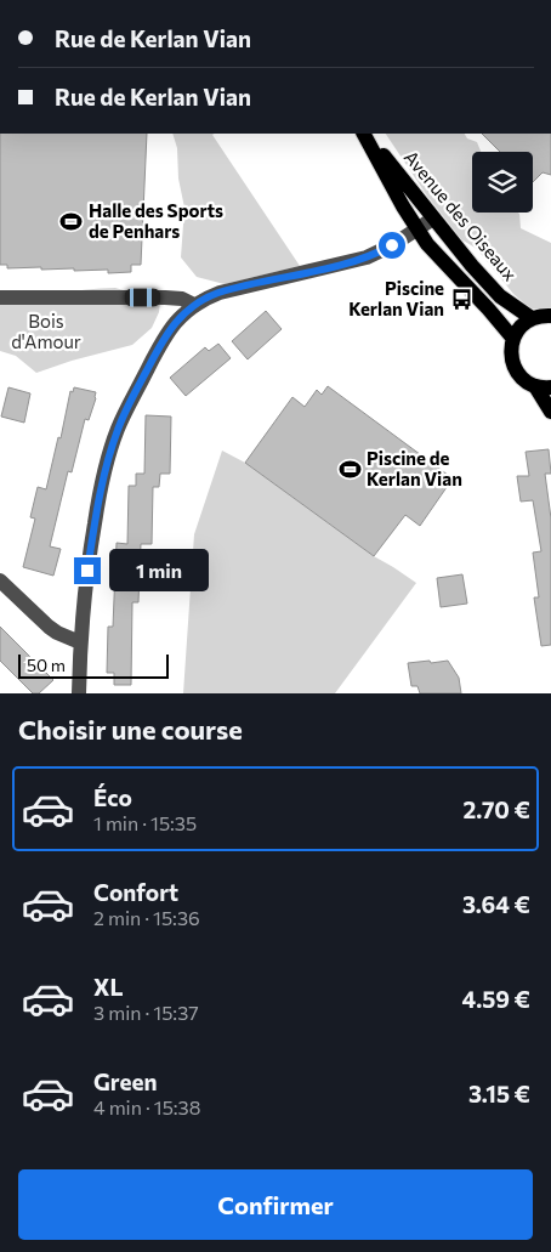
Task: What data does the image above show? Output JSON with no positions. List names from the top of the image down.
{
  "streets": {
    "main road": ["Avenue des Oiseaux"]
  },
  "parks": ["Bois d'Amour"],
  "places": {
    "sports": ["Halle des Sports de Penhars", "Piscine de Kerlan Vian"],
    "bus stop": ["Piscine Kerlan Vian"]
  },
  "scale_bar": "50 m",
  "page": {
    "banner": ["Rue de Kerlan Vian", "Rue de Kerlan Vian"],
    "bubble": "1 min",
    "scale": "50 m",
    "heading": "Choisir une course",
    "list": [
      {
        "name": "Éco",
        "note": "1 min · 15:35",
        "value": "2.70 €"
      },
      {
        "name": "Confort",
        "note": "2 min · 15:36",
        "value": "3.64 €"
      },
      {
        "name": "XL",
        "note": "3 min · 15:37",
        "value": "4.59 €"
      },
      {
        "name": "Green",
        "note": "4 min · 15:38",
        "value": "3.15 €"
      }
    ],
    "buttons": "Confirmer"
  }
}
